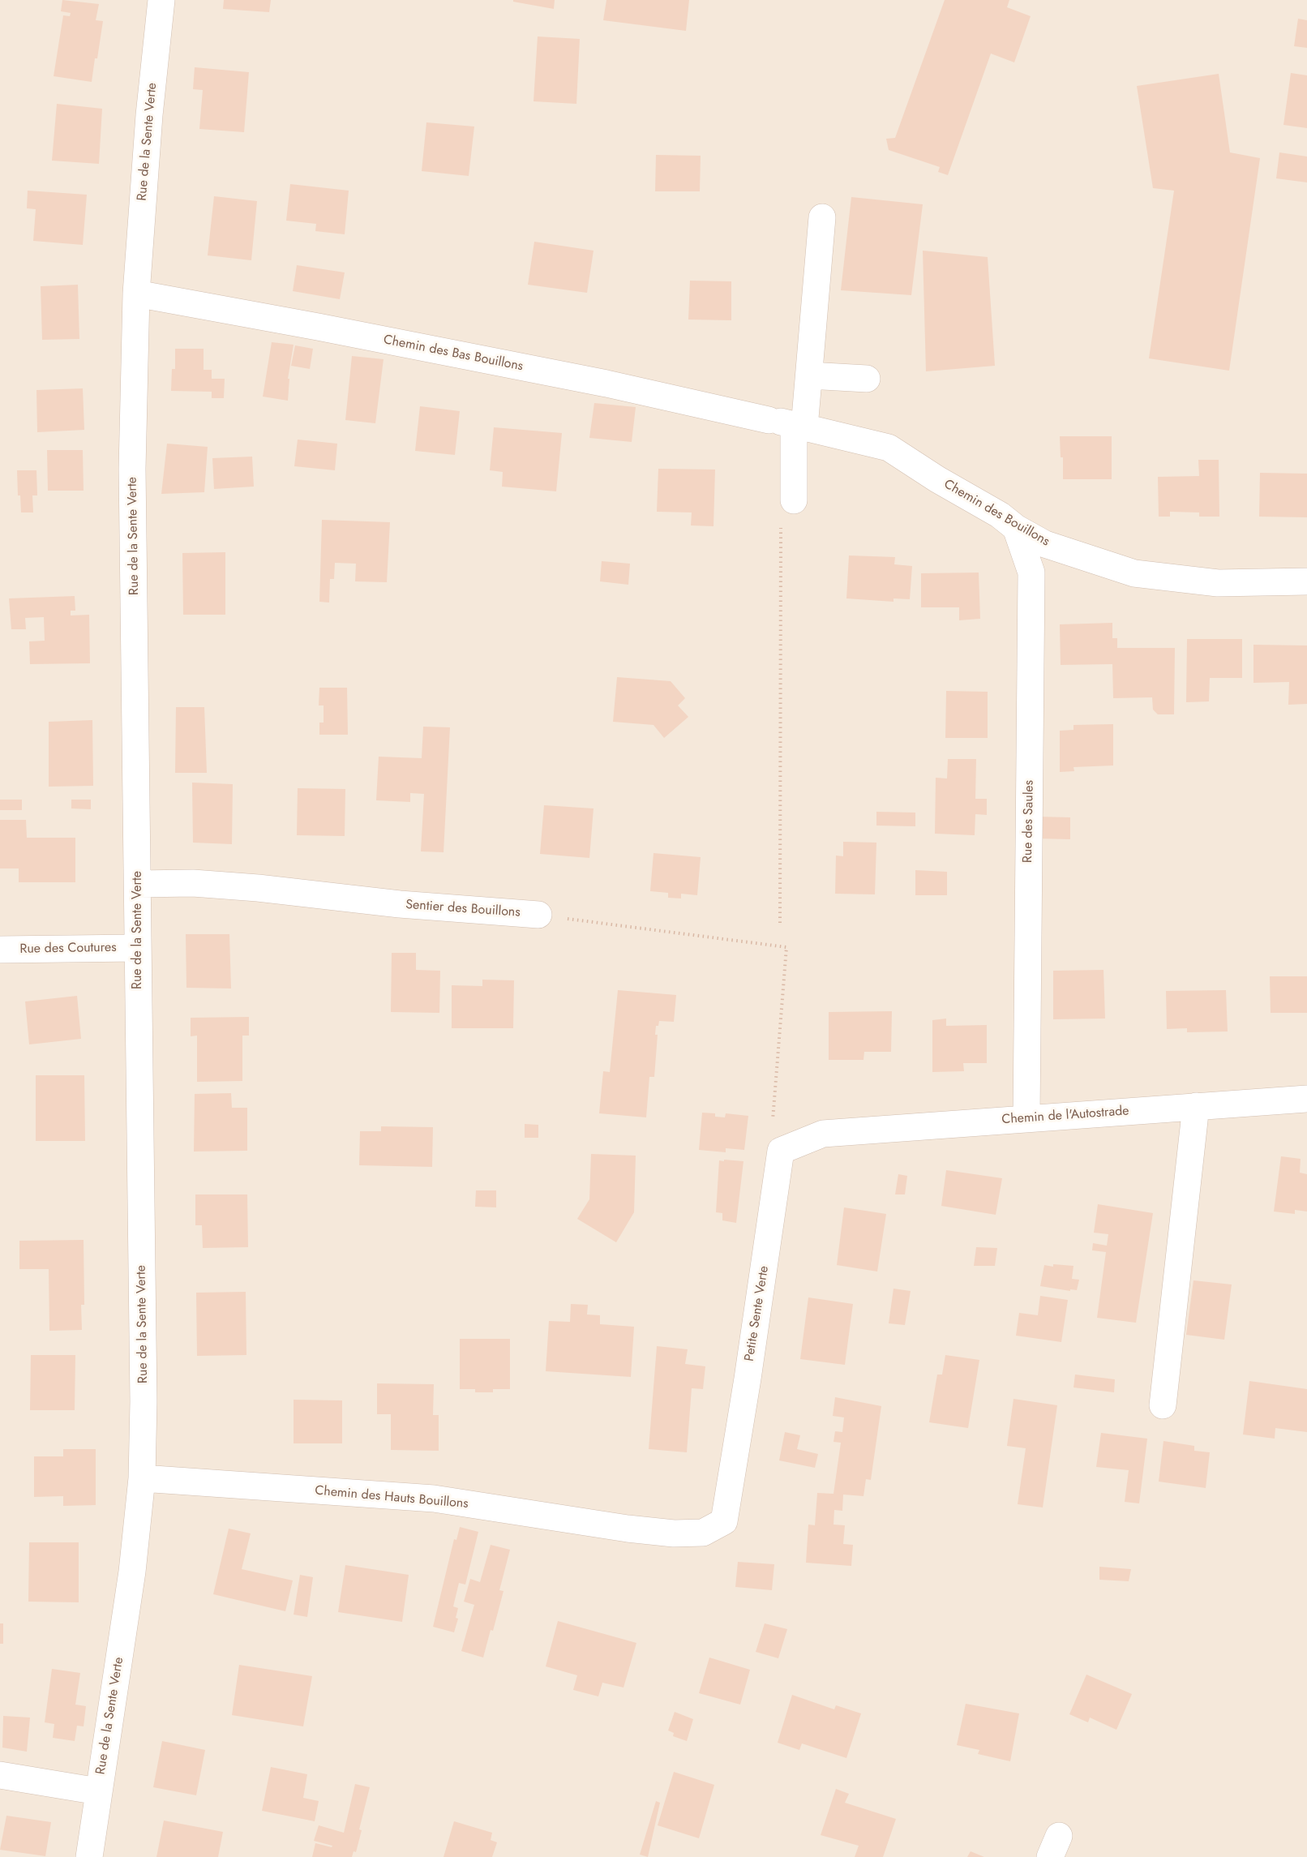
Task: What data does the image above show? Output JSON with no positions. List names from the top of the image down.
{
  "streets": {
    "street": [
      "Rue de la Sente Verte",
      "Chemin des Bas Bouillons",
      "Chemin des Bouillons",
      "Rue des Saules",
      "Sentier des Bouillons",
      "Rue des Coutures",
      "Chemin de l'Autostrade",
      "Petite Sente Verte",
      "Chemin des Hauts Bouillons"
    ]
  },
  "crossings": [
    ["Rue de la Sente Verte", "Chemin des Bas Bouillons"],
    ["Rue de la Sente Verte", "Sentier des Bouillons"],
    ["Rue de la Sente Verte", "Rue des Coutures"],
    ["Rue de la Sente Verte", "Chemin des Hauts Bouillons"],
    ["Chemin des Bas Bouillons", "Chemin des Bouillons"],
    ["Chemin des Bouillons", "Rue des Saules"],
    ["Rue des Saules", "Chemin de l'Autostrade"],
    ["Sentier des Bouillons", "Chemin de l'Autostrade"],
    ["Sentier des Bouillons", "Petite Sente Verte"],
    ["Chemin de l'Autostrade", "Petite Sente Verte"],
    ["Petite Sente Verte", "Chemin des Hauts Bouillons"]
  ]
}
